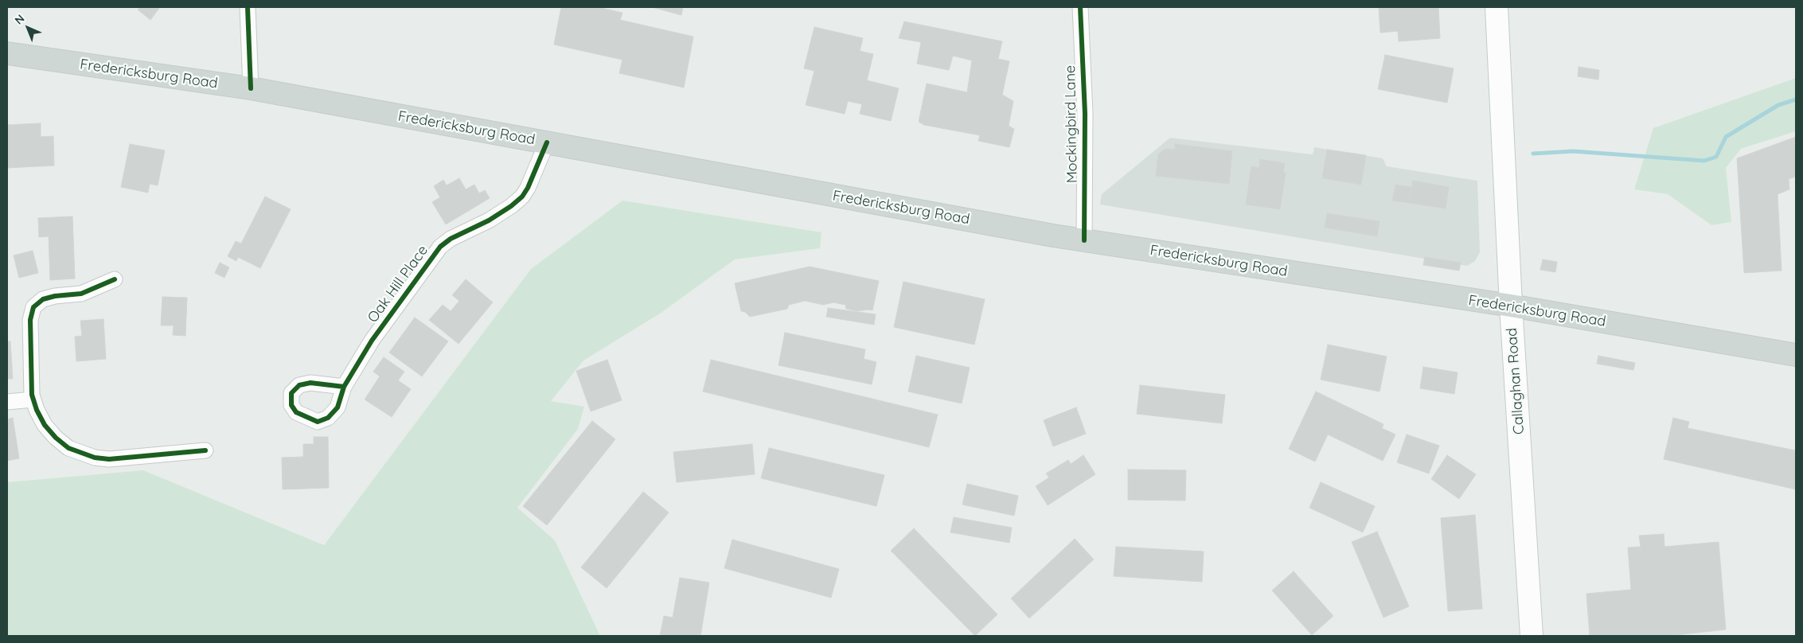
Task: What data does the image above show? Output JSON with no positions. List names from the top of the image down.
{
  "streets": {
    "main road": ["Fredericksburg Road", "Callaghan Road"],
    "street": ["Mockingbird Lane", "Oak Hill Place"]
  },
  "crossings": [
    ["Fredericksburg Road", "Mockingbird Lane"],
    ["Fredericksburg Road", "Oak Hill Place"],
    ["Fredericksburg Road", "Callaghan Road"]
  ],
  "north": "top left"
}
